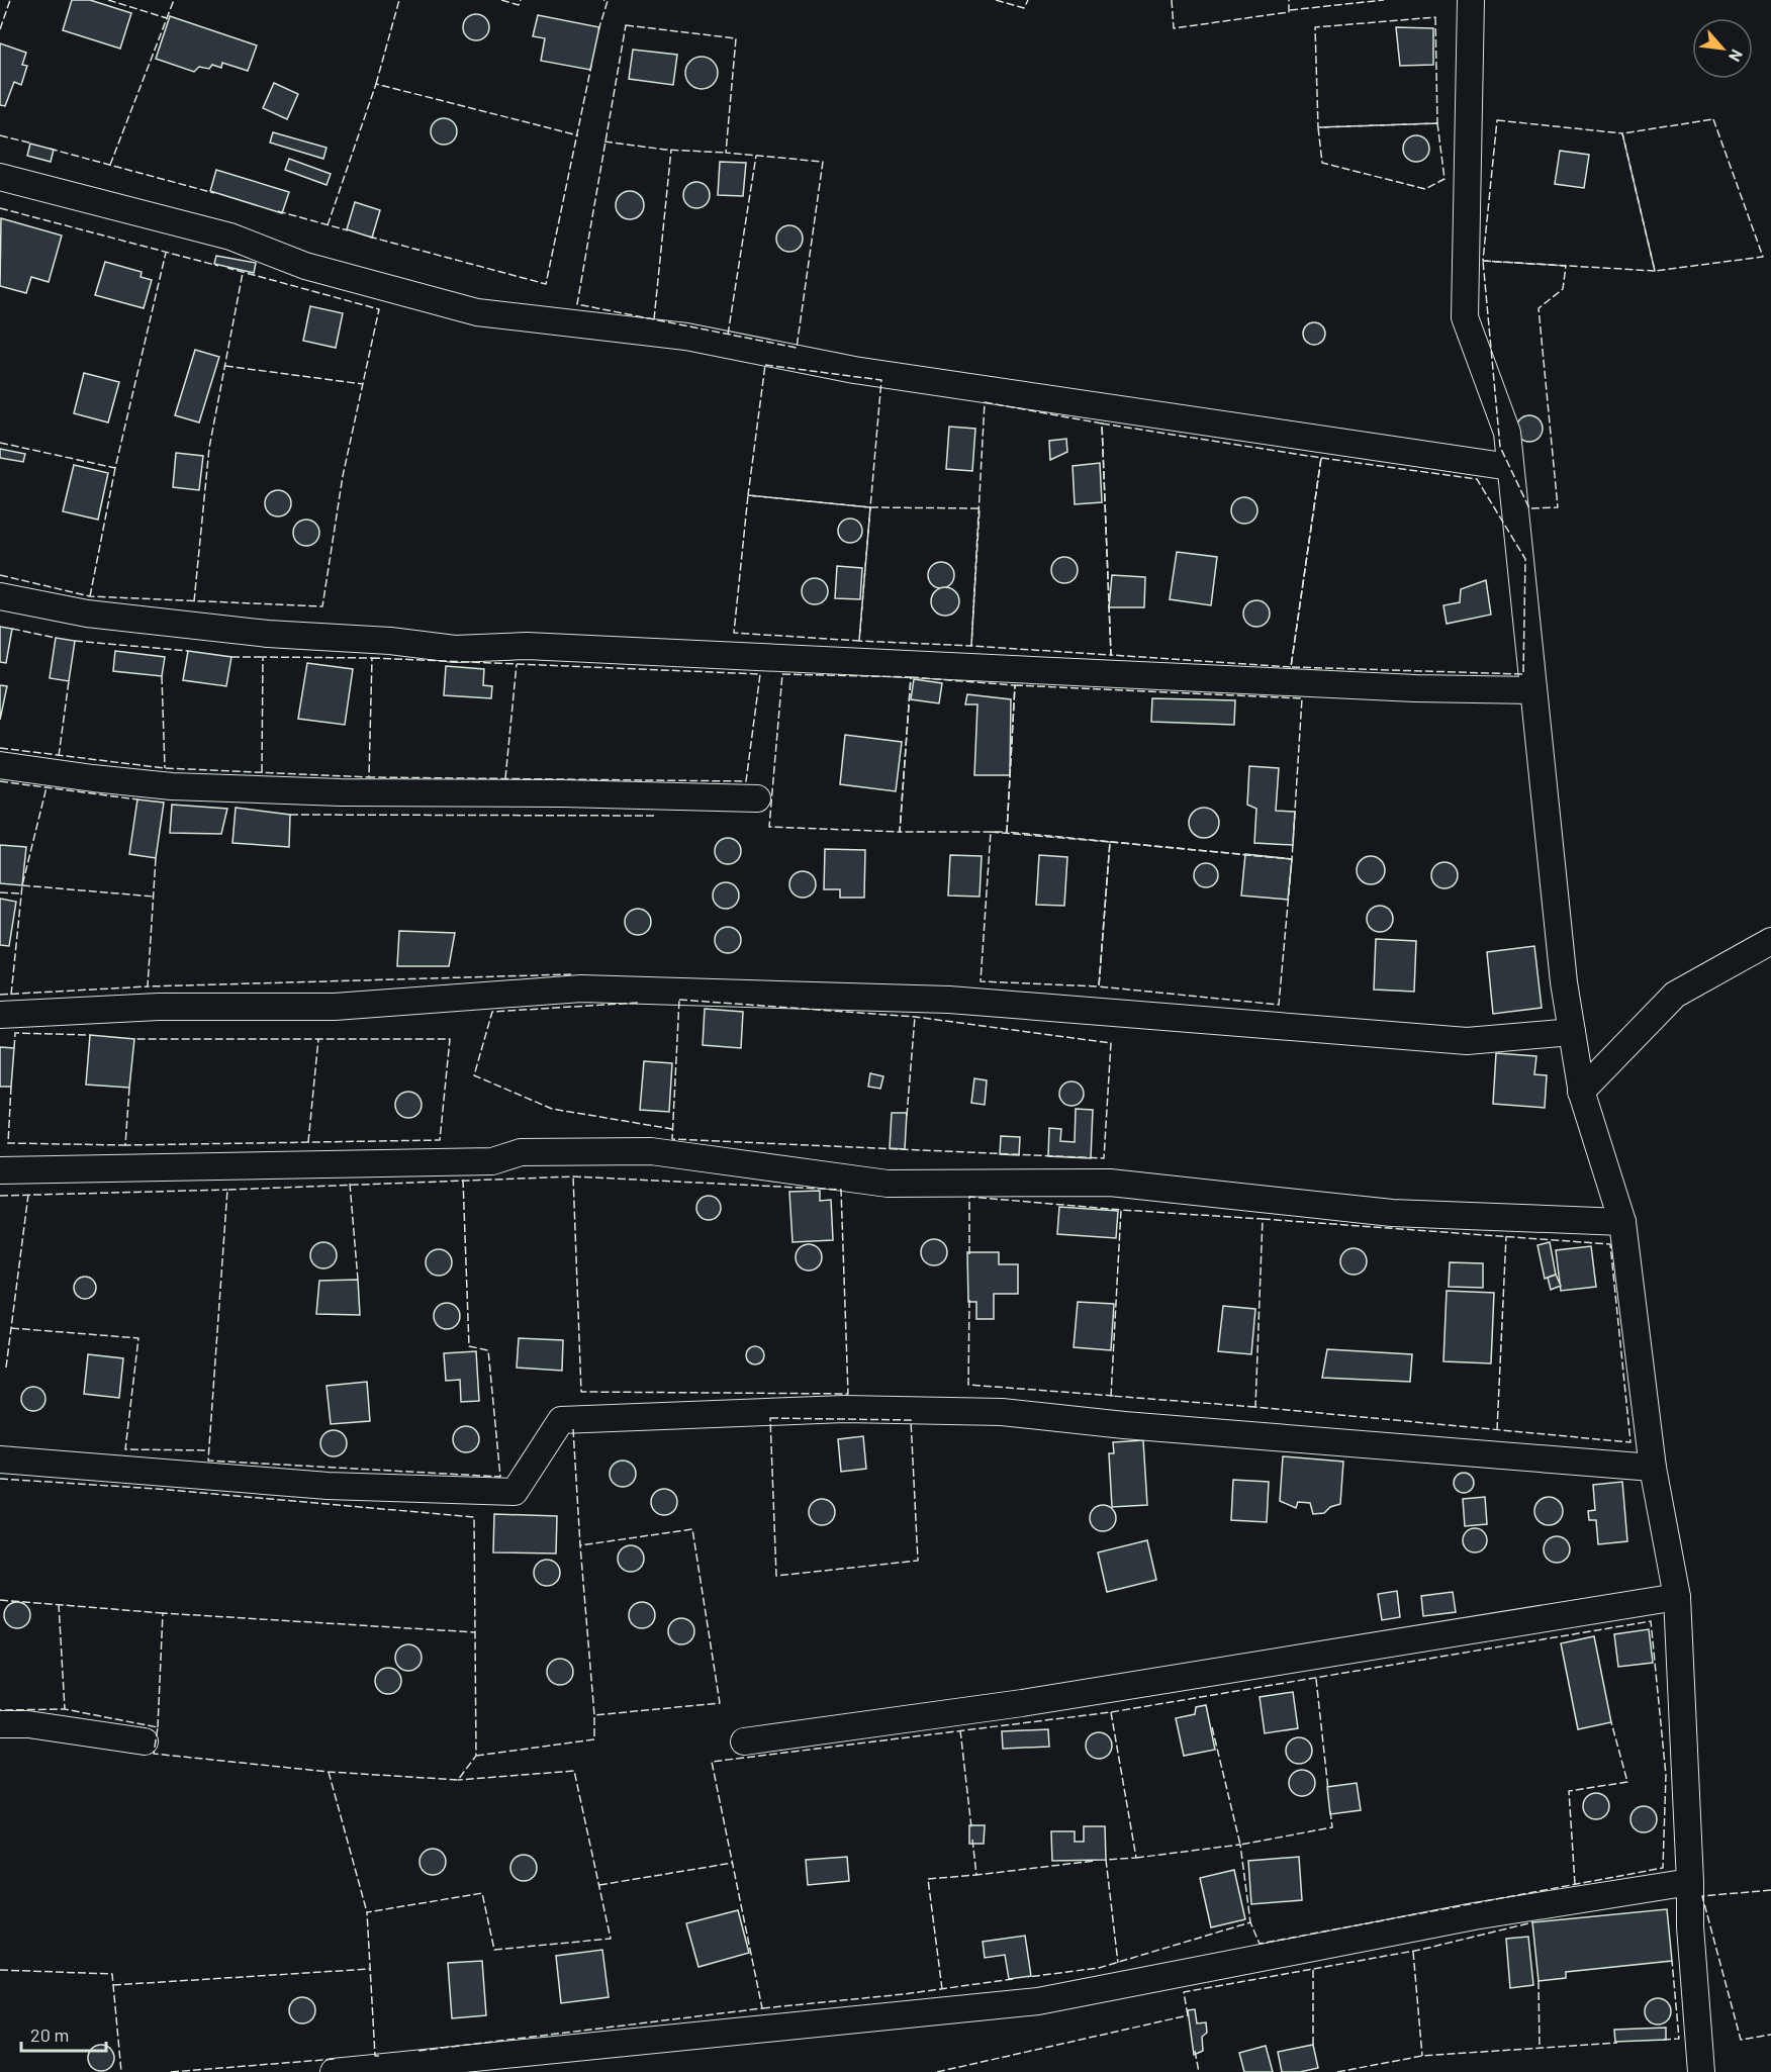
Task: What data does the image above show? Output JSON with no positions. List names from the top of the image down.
{
  "scale_bar": "20 m",
  "north": "bottom right"
}
